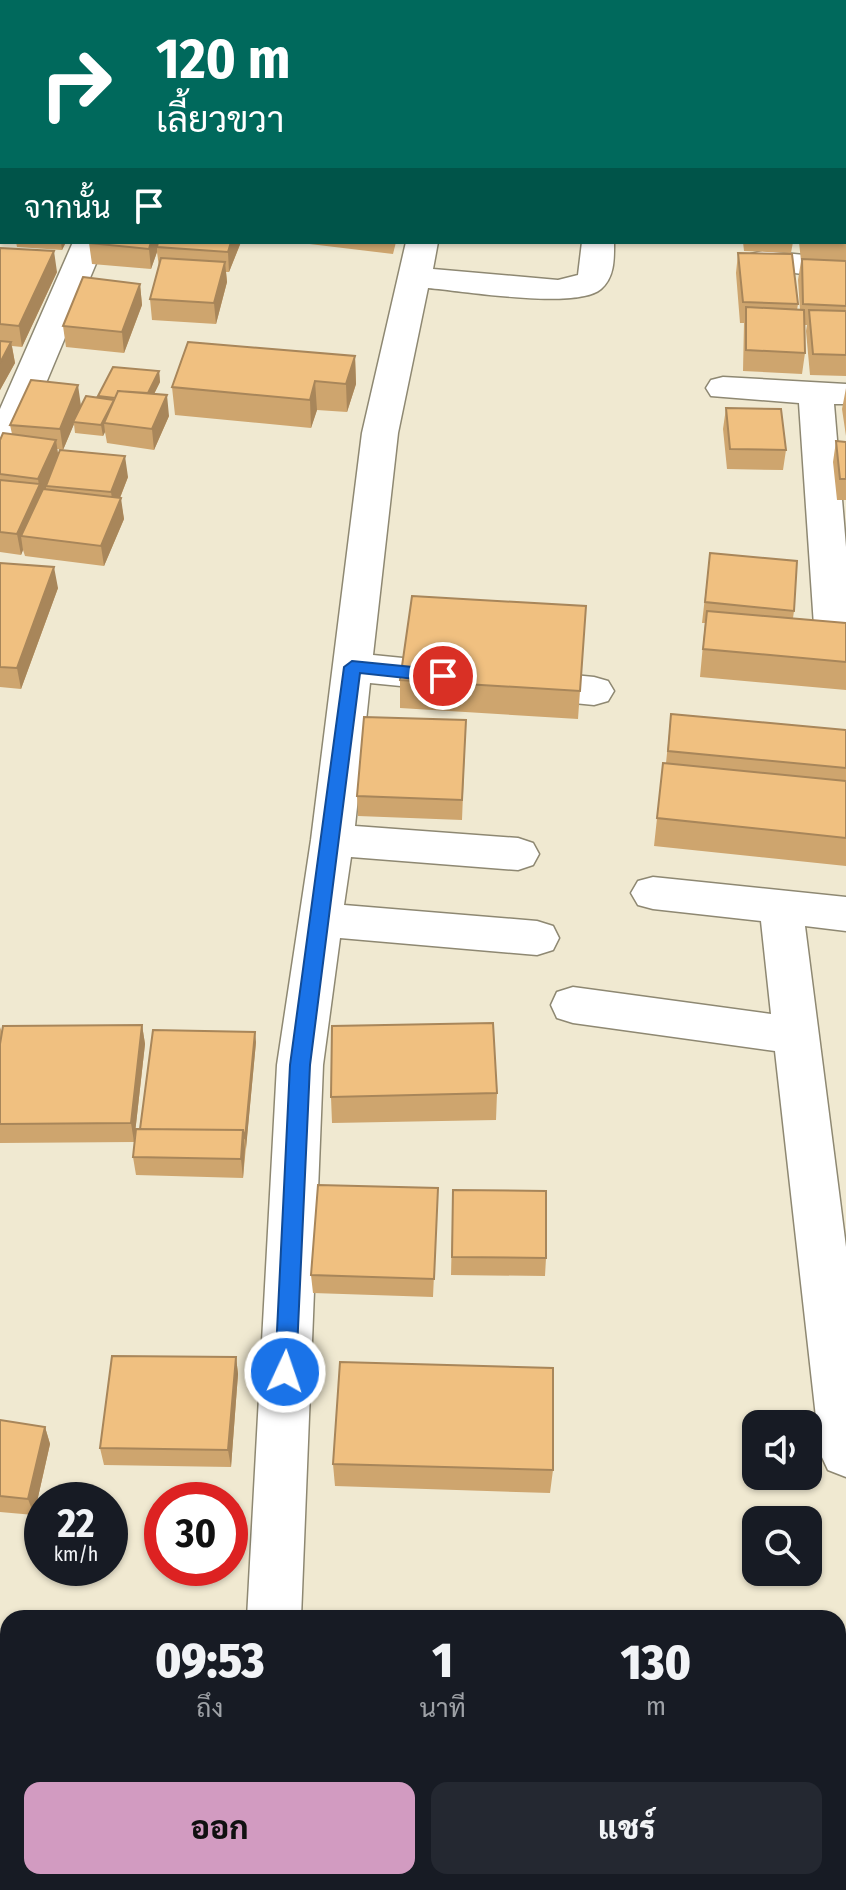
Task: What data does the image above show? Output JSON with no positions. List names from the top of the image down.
{
  "page": {
    "turn": ["120 m", "เลี้ยวขวา"],
    "then": "จากนั้น",
    "speed": "22 km/h",
    "limit": "30",
    "eta": [
      "09:53",
      "ถึง",
      "1",
      "นาที",
      "130",
      "m"
    ],
    "buttons": ["ออก", "แชร์"]
  }
}
